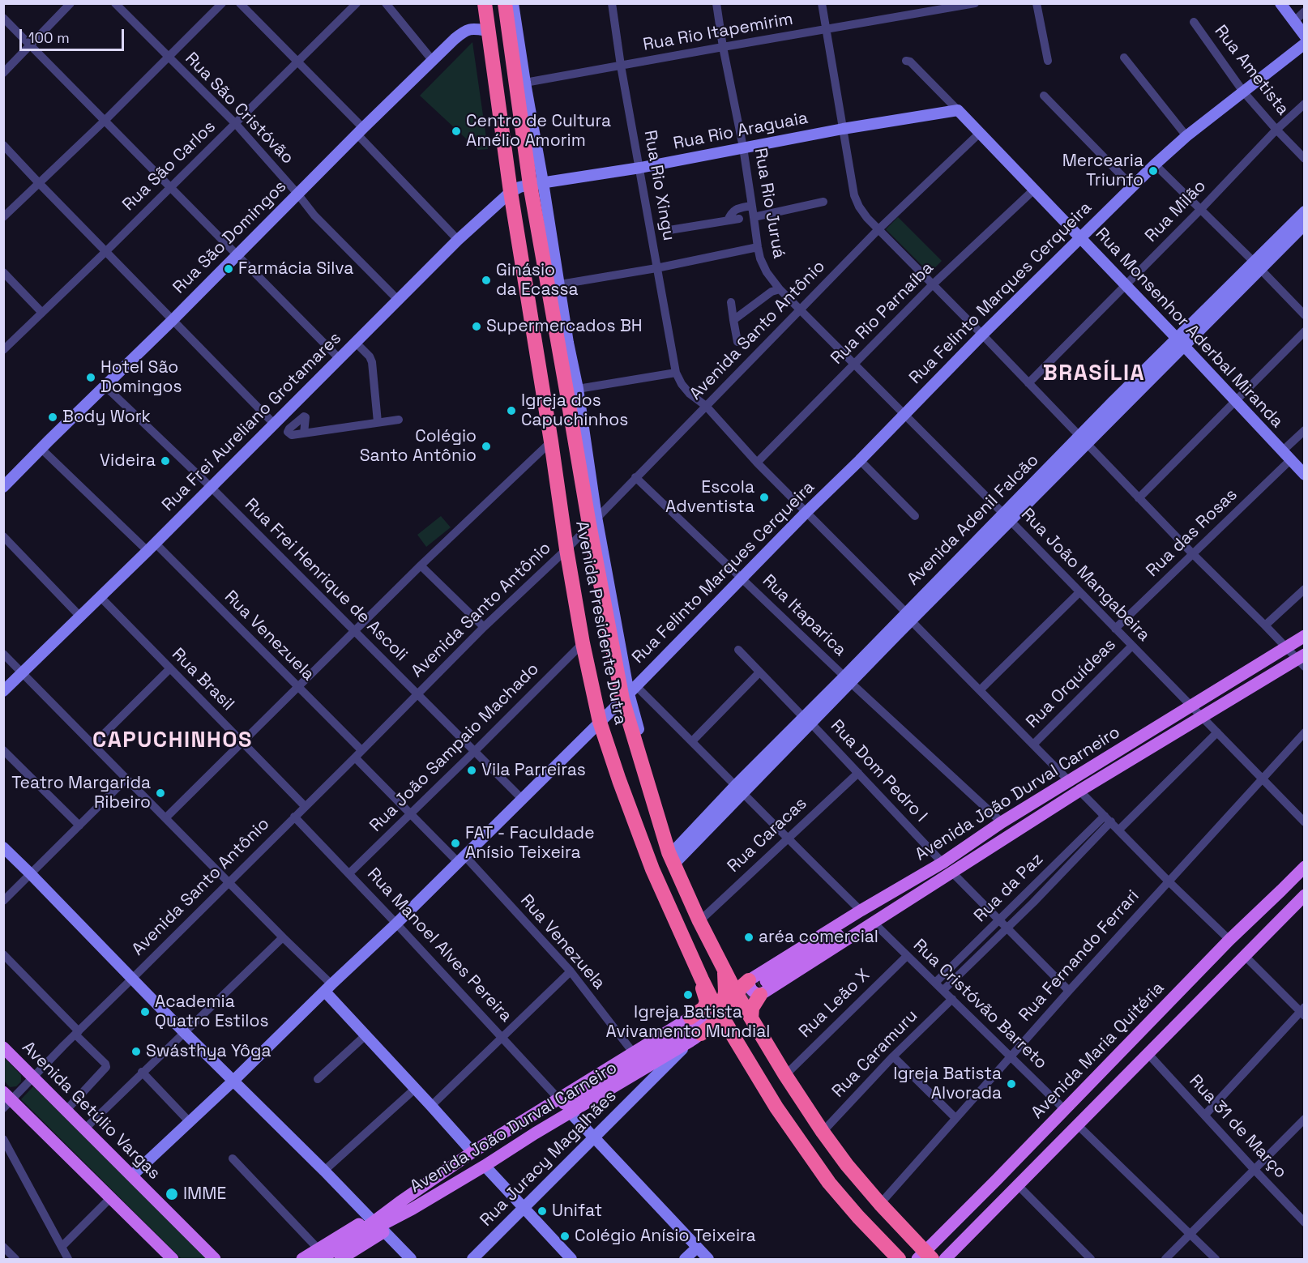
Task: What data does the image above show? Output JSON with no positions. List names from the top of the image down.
{
  "streets": {
    "highway": ["Avenida Presidente Dutra"],
    "main road": ["Avenida João Durval Carneiro", "Avenida Maria Quitéria", "Avenida Getúlio Vargas"],
    "street": [
      "Rua Rio Itapemirim",
      "Rua Ametista",
      "Rua São Cristóvão",
      "Rua Rio Araguaia",
      "Rua São Carlos",
      "Rua Rio Xingu",
      "Rua Rio Juruá",
      "Rua Milão",
      "Rua São Domingos",
      "Rua Felinto Marques Cerqueira",
      "Rua Rio Parnaíba",
      "Rua Monsenhor Aderbal Miranda",
      "Avenida Santo Antônio",
      "Rua Frei Aureliano Grotamares",
      "Avenida Adenil Falcão",
      "Rua das Rosas",
      "Rua João Mangabeira",
      "Rua Frei Henrique de Ascoli",
      "Rua Itaparica",
      "Rua Venezuela",
      "Rua Brasil",
      "Rua Orquídeas",
      "Rua João Sampaio Machado",
      "Rua Dom Pedro I",
      "Rua Caracas",
      "Rua da Paz",
      "Rua Manoel Alves Pereira",
      "Rua Fernando Ferrari",
      "Rua Leão X",
      "Rua Cristóvão Barreto",
      "Rua Caramuru",
      "Rua 31 de Março",
      "Rua Juracy Magalhães"
    ]
  },
  "crossings": [
    ["Rua Rio Itapemirim", "Rua Rio Xingu"],
    ["Rua Rio Itapemirim", "Rua Rio Juruá"],
    ["Rua Rio Itapemirim", "Avenida Presidente Dutra"],
    ["Rua Ametista", "Rua Milão"],
    ["Rua Ametista", "Rua Felinto Marques Cerqueira"],
    ["Rua São Cristóvão", "Rua São Carlos"],
    ["Rua São Cristóvão", "Rua São Domingos"],
    ["Rua São Cristóvão", "Rua Frei Aureliano Grotamares"],
    ["Rua Rio Araguaia", "Rua Rio Xingu"],
    ["Rua Rio Araguaia", "Rua Rio Juruá"],
    ["Rua Rio Araguaia", "Rua Monsenhor Aderbal Miranda"],
    ["Rua Rio Araguaia", "Rua Frei Aureliano Grotamares"],
    ["Rua Rio Araguaia", "Avenida Presidente Dutra"],
    ["Rua Rio Juruá", "Avenida Santo Antônio"],
    ["Rua Rio Juruá", "Rua João Mangabeira"],
    ["Rua Milão", "Rua Monsenhor Aderbal Miranda"],
    ["Rua São Domingos", "Rua Frei Henrique de Ascoli"],
    ["Rua São Domingos", "Avenida Presidente Dutra"],
    ["Rua São Domingos", "Rua Venezuela"],
    ["Rua Felinto Marques Cerqueira", "Rua Monsenhor Aderbal Miranda"],
    ["Rua Felinto Marques Cerqueira", "Rua João Mangabeira"],
    ["Rua Felinto Marques Cerqueira", "Rua Frei Henrique de Ascoli"],
    ["Rua Felinto Marques Cerqueira", "Rua Itaparica"],
    ["Rua Felinto Marques Cerqueira", "Avenida Presidente Dutra"],
    ["Rua Felinto Marques Cerqueira", "Rua Venezuela"],
    ["Rua Felinto Marques Cerqueira", "Rua Manoel Alves Pereira"],
    ["Rua Felinto Marques Cerqueira", "Avenida Getúlio Vargas"],
    ["Rua Rio Parnaíba", "Rua Monsenhor Aderbal Miranda"],
    ["Rua Rio Parnaíba", "Rua João Mangabeira"],
    ["Rua Monsenhor Aderbal Miranda", "Avenida Santo Antônio"],
    ["Rua Monsenhor Aderbal Miranda", "Avenida Adenil Falcão"],
    ["Rua Monsenhor Aderbal Miranda", "Rua das Rosas"],
    ["Avenida Santo Antônio", "Rua João Mangabeira"],
    ["Avenida Santo Antônio", "Rua Frei Henrique de Ascoli"],
    ["Avenida Santo Antônio", "Rua Itaparica"],
    ["Avenida Santo Antônio", "Avenida Presidente Dutra"],
    ["Avenida Santo Antônio", "Rua Venezuela"],
    ["Avenida Santo Antônio", "Rua Brasil"],
    ["Avenida Santo Antônio", "Rua Manoel Alves Pereira"],
    ["Avenida Santo Antônio", "Avenida Getúlio Vargas"],
    ["Rua Frei Aureliano Grotamares", "Rua Frei Henrique de Ascoli"],
    ["Rua Frei Aureliano Grotamares", "Avenida Presidente Dutra"],
    ["Rua Frei Aureliano Grotamares", "Rua Venezuela"],
    ["Rua Frei Aureliano Grotamares", "Rua Brasil"],
    ["Avenida Adenil Falcão", "Rua João Mangabeira"],
    ["Avenida Adenil Falcão", "Rua Itaparica"],
    ["Avenida Adenil Falcão", "Avenida Presidente Dutra"],
    ["Avenida Adenil Falcão", "Rua Dom Pedro I"],
    ["Rua das Rosas", "Rua João Mangabeira"],
    ["Rua João Mangabeira", "Rua Orquídeas"],
    ["Rua João Mangabeira", "Avenida João Durval Carneiro"],
    ["Rua João Mangabeira", "Rua Fernando Ferrari"],
    ["Rua Frei Henrique de Ascoli", "Rua João Sampaio Machado"],
    ["Rua Itaparica", "Avenida João Durval Carneiro"],
    ["Avenida Presidente Dutra", "Rua João Sampaio Machado"],
    ["Avenida Presidente Dutra", "Rua Caracas"],
    ["Avenida Presidente Dutra", "Rua Fernando Ferrari"],
    ["Avenida Presidente Dutra", "Rua Leão X"],
    ["Avenida Presidente Dutra", "Avenida Maria Quitéria"],
    ["Avenida Presidente Dutra", "Rua Caramuru"],
    ["Rua Venezuela", "Rua João Sampaio Machado"],
    ["Rua Venezuela", "Avenida João Durval Carneiro"],
    ["Rua João Sampaio Machado", "Rua Manoel Alves Pereira"],
    ["Rua Dom Pedro I", "Avenida João Durval Carneiro"],
    ["Rua Dom Pedro I", "Rua Caracas"],
    ["Avenida João Durval Carneiro", "Rua Manoel Alves Pereira"],
    ["Avenida João Durval Carneiro", "Rua Cristóvão Barreto"],
    ["Avenida João Durval Carneiro", "Rua Juracy Magalhães"],
    ["Rua da Paz", "Rua Cristóvão Barreto"],
    ["Rua Fernando Ferrari", "Rua Cristóvão Barreto"],
    ["Rua Leão X", "Rua Cristóvão Barreto"],
    ["Rua Cristóvão Barreto", "Avenida Maria Quitéria"],
    ["Rua Cristóvão Barreto", "Rua Caramuru"]
  ],
  "districts": ["BRASÍLIA", "CAPUCHINHOS"],
  "places": [
    "Centro de Cultura Amélio Amorim",
    "Mercearia Triunfo",
    "Farmácia Silva",
    "Ginásio da Ecassa",
    "Supermercados BH",
    "Hotel São Domingos",
    "Igreja dos Capuchinhos",
    "Body Work",
    "Colégio Santo Antônio",
    "Videira",
    "Escola Adventista",
    "Vila Parreiras",
    "Teatro Margarida Ribeiro",
    "FAT - Faculdade Anísio Teixeira",
    "aréa comercial",
    "Igreja Batista Avivamento Mundial",
    "Academia Quatro Estilos",
    "Swásthya Yôga",
    "Igreja Batista Alvorada",
    "IMME",
    "Unifat",
    "Colégio Anísio Teixeira"
  ],
  "scale_bar": "100 m"
}
